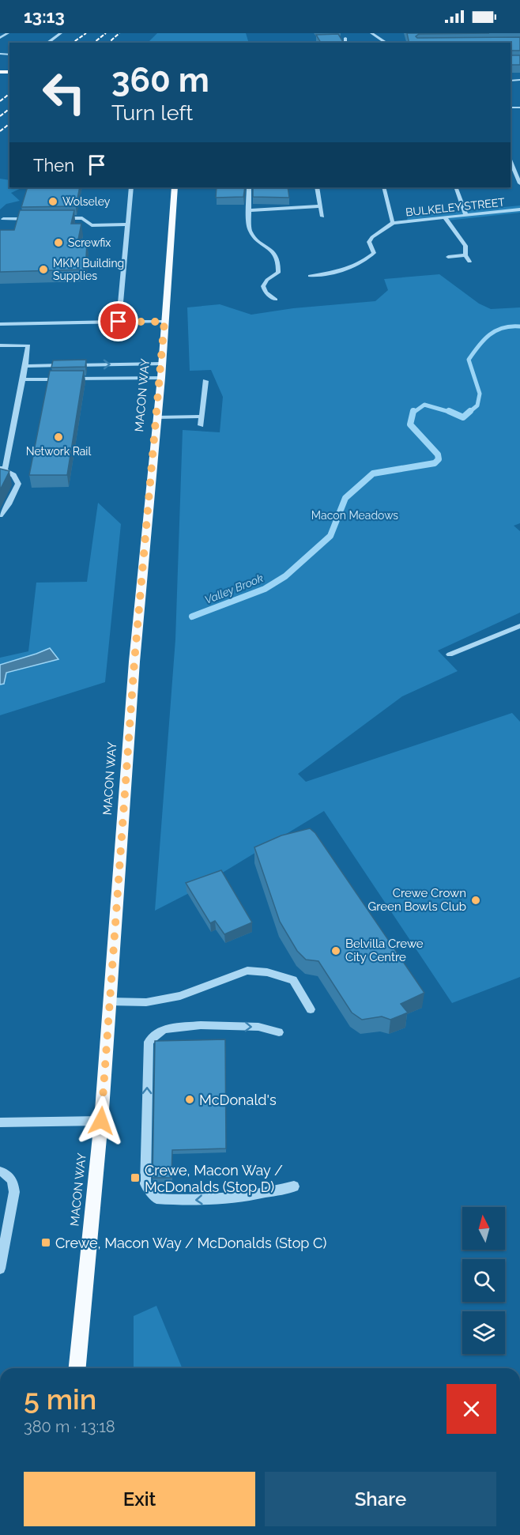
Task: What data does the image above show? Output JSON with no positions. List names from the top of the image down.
{
  "streets": {
    "main road": ["MACON WAY"],
    "street": ["BULKELEY STREET"]
  },
  "water": ["Valley Brook"],
  "parks": ["Macon Meadows"],
  "places": {
    "other": [
      "Wolseley",
      "Screwfix",
      "MKM Building Supplies",
      "Network Rail",
      "Crewe Crown Green Bowls Club",
      "Belvilla Crewe City Centre",
      "McDonald's"
    ],
    "transit": ["Crewe, Macon Way / McDonalds (Stop D)", "Crewe, Macon Way / McDonalds (Stop C)"]
  },
  "north": "top",
  "page": {
    "status": "13:13",
    "turn": ["360 m", "Turn left"],
    "then": "Then",
    "heading": ["5 min", "380 m · 13:18"],
    "buttons": ["Exit", "Share"]
  }
}
